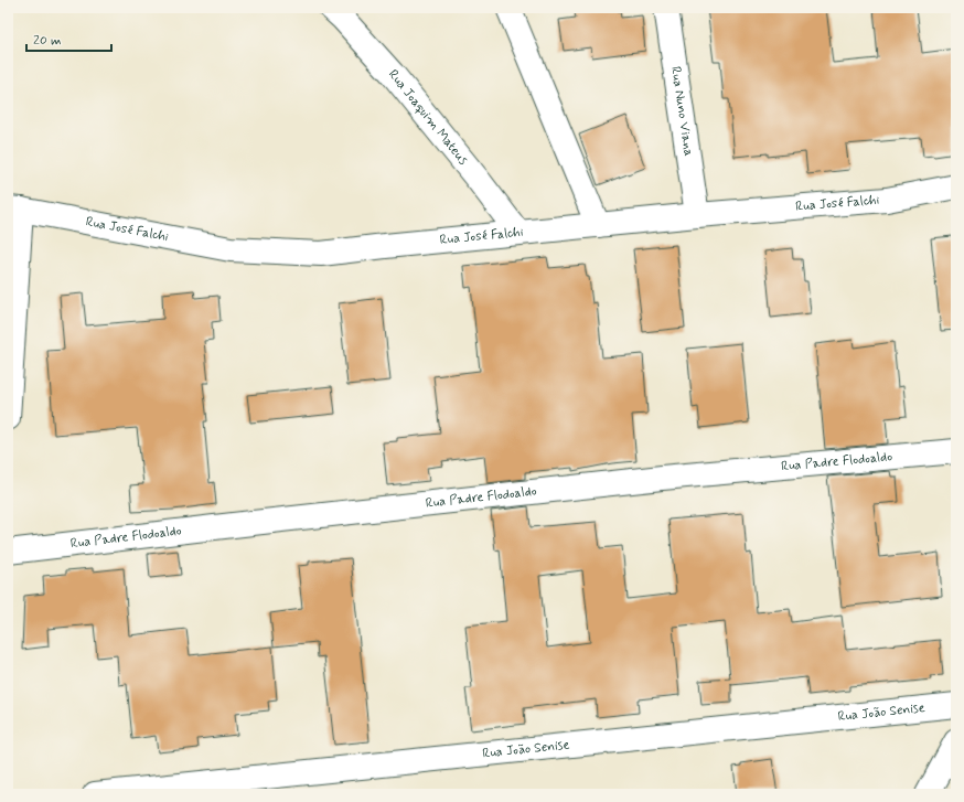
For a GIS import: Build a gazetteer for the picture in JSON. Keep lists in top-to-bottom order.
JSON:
{
  "streets": {
    "street": [
      "Rua Nuno Viana",
      "Rua Joaquim Mateus",
      "Rua José Falchi",
      "Rua Padre Flodoaldo",
      "Rua João Senise"
    ]
  },
  "crossings": [
    ["Rua Nuno Viana", "Rua José Falchi"],
    ["Rua Joaquim Mateus", "Rua José Falchi"]
  ],
  "scale_bar": "20 m"
}
